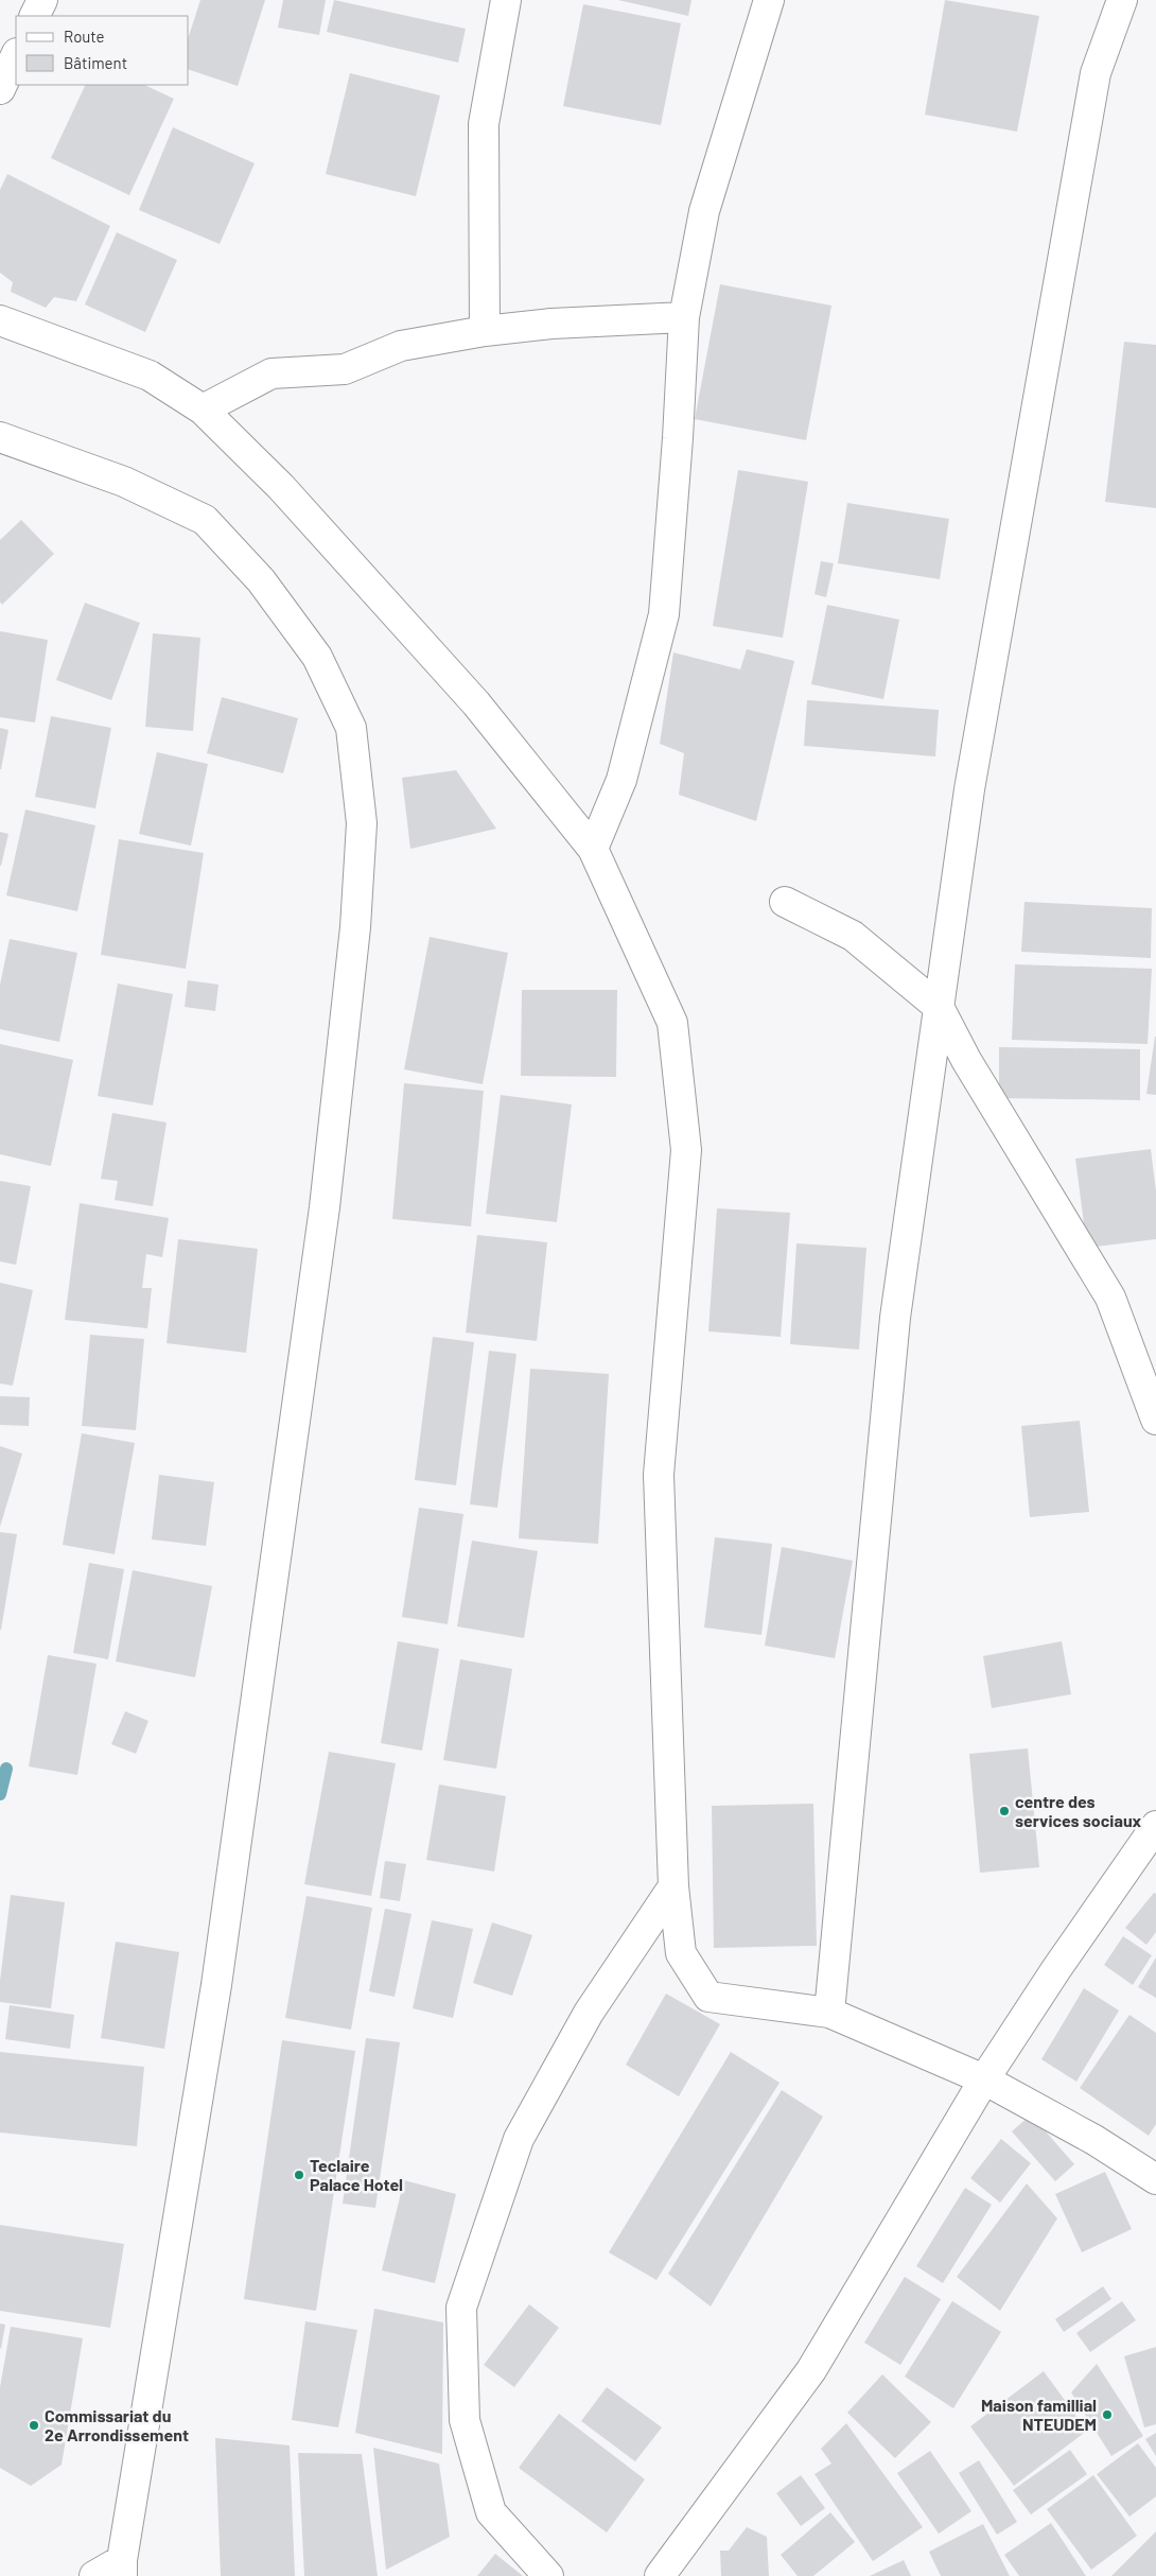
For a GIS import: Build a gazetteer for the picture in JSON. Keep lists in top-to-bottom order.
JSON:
{
  "places": [
    "centre des services sociaux",
    "Teclaire Palace Hotel",
    "Maison famillial NTEUDEM",
    "Commissariat du 2e Arrondissement"
  ],
  "legend": ["Route", "Bâtiment"]
}
